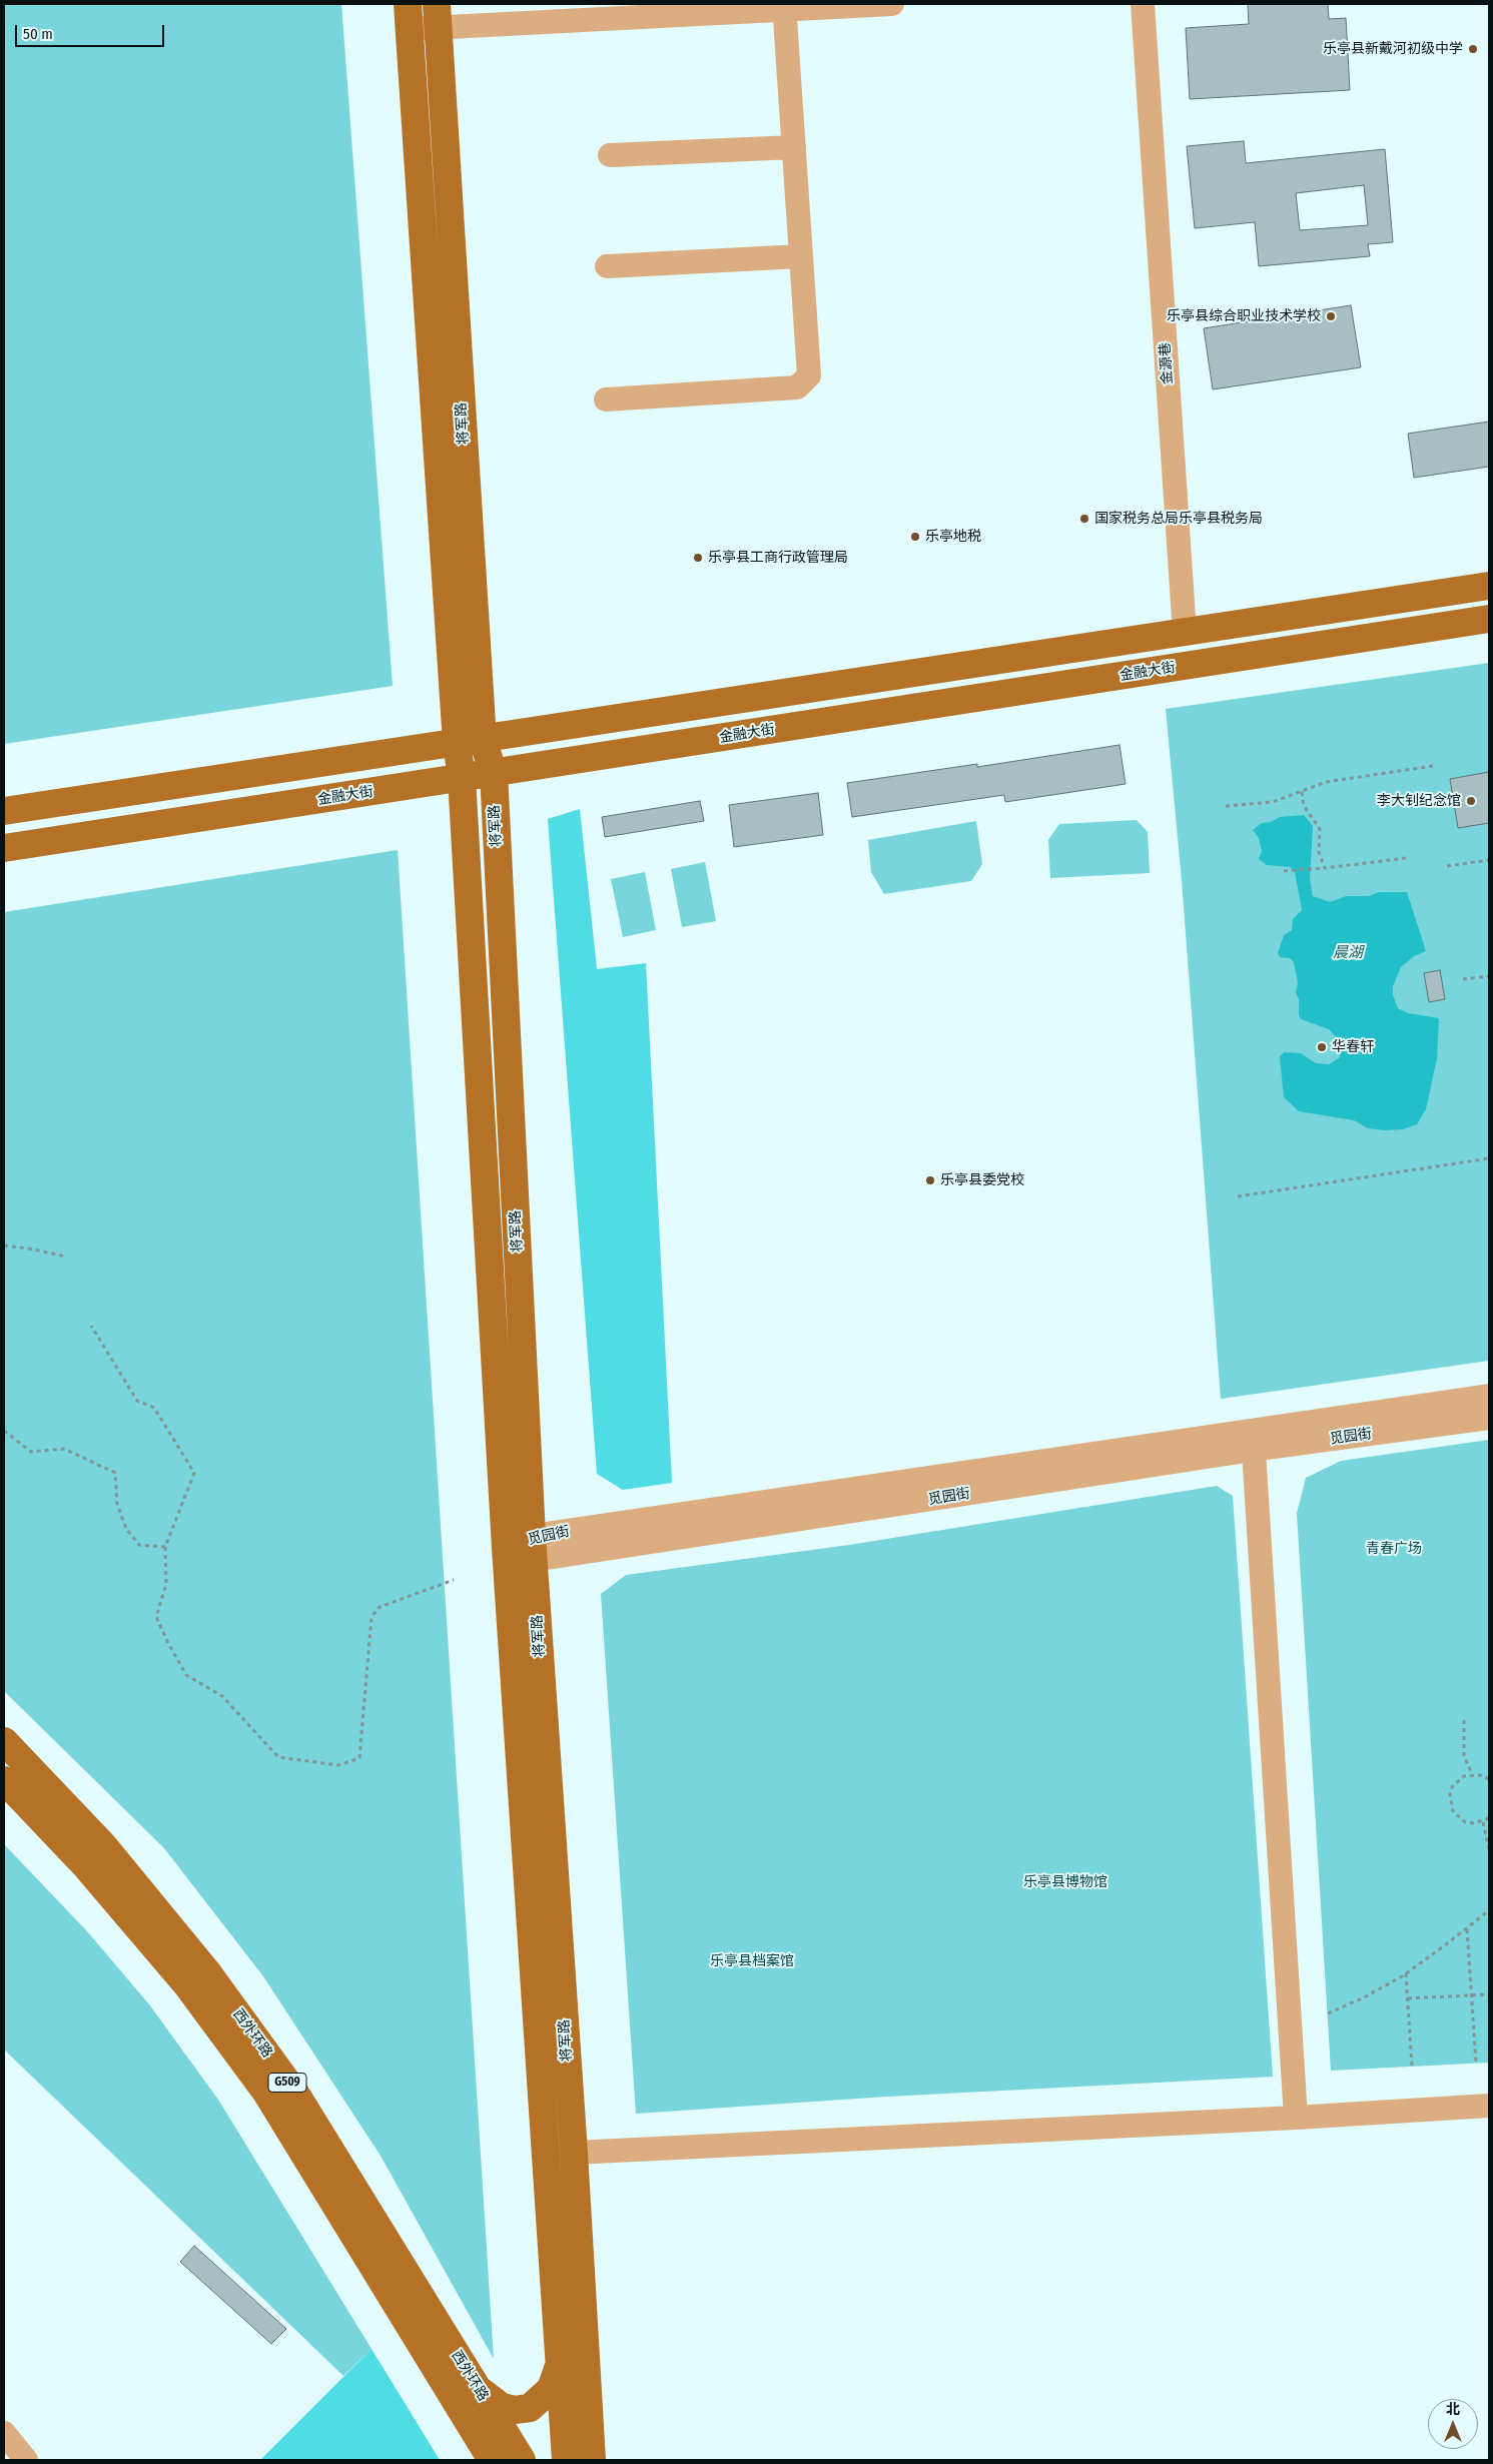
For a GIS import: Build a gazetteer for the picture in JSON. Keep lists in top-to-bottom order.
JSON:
{
  "streets": {
    "main road": [
      "将军路",
      "金融大街",
      "西外环路",
      "G509"
    ],
    "street": ["金源巷", "觅园街"]
  },
  "crossings": [
    ["将军路", "金融大街"],
    ["将军路", "觅园街"]
  ],
  "water": ["晨湖"],
  "parks": ["青春广场", "乐亭县博物馆", "乐亭县档案馆"],
  "places": [
    "乐亭县新戴河初级中学",
    "乐亭县综合职业技术学校",
    "国家税务总局乐亭县税务局",
    "乐亭地税",
    "乐亭县工商行政管理局",
    "李大钊纪念馆",
    "华春轩",
    "乐亭县委党校"
  ],
  "scale_bar": "50 m",
  "north": "top"
}
